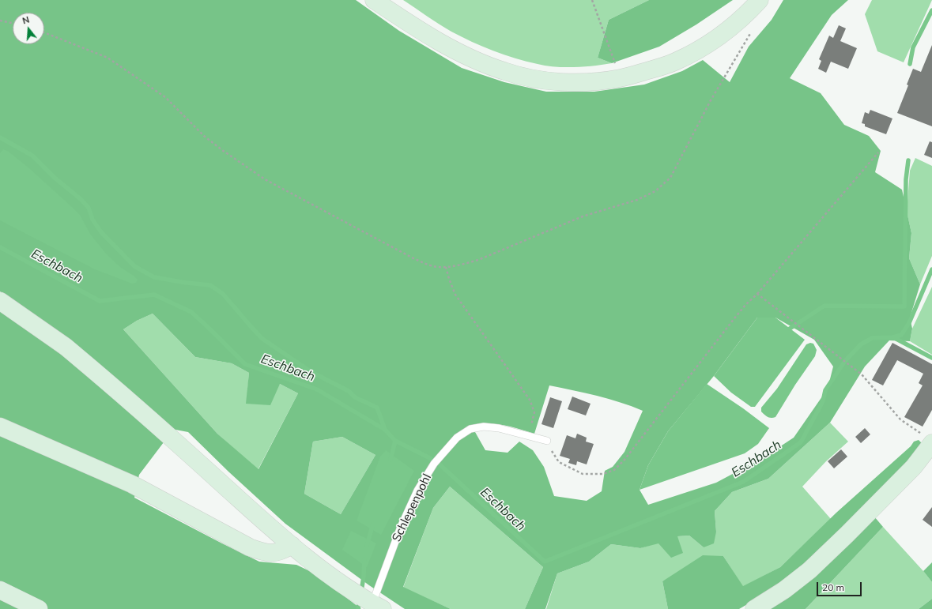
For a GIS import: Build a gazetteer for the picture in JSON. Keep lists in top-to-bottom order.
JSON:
{
  "streets": {
    "lane": ["Schlepenpohl"]
  },
  "water": ["Eschbach"],
  "scale_bar": "20 m",
  "north": "top"
}
